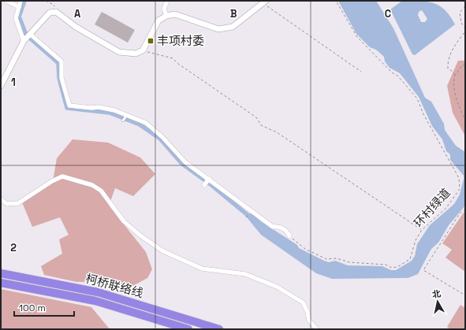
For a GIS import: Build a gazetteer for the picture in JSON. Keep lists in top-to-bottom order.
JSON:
{
  "streets": {
    "highway": ["柯桥联络线"],
    "path": ["环村绿道"]
  },
  "places": {
    "transit": ["丰项村委"]
  },
  "scale_bar": "100 m",
  "north": "top",
  "grid": {
    "columns": ["A", "B", "C"],
    "rows": ["1", "2"]
  }
}
